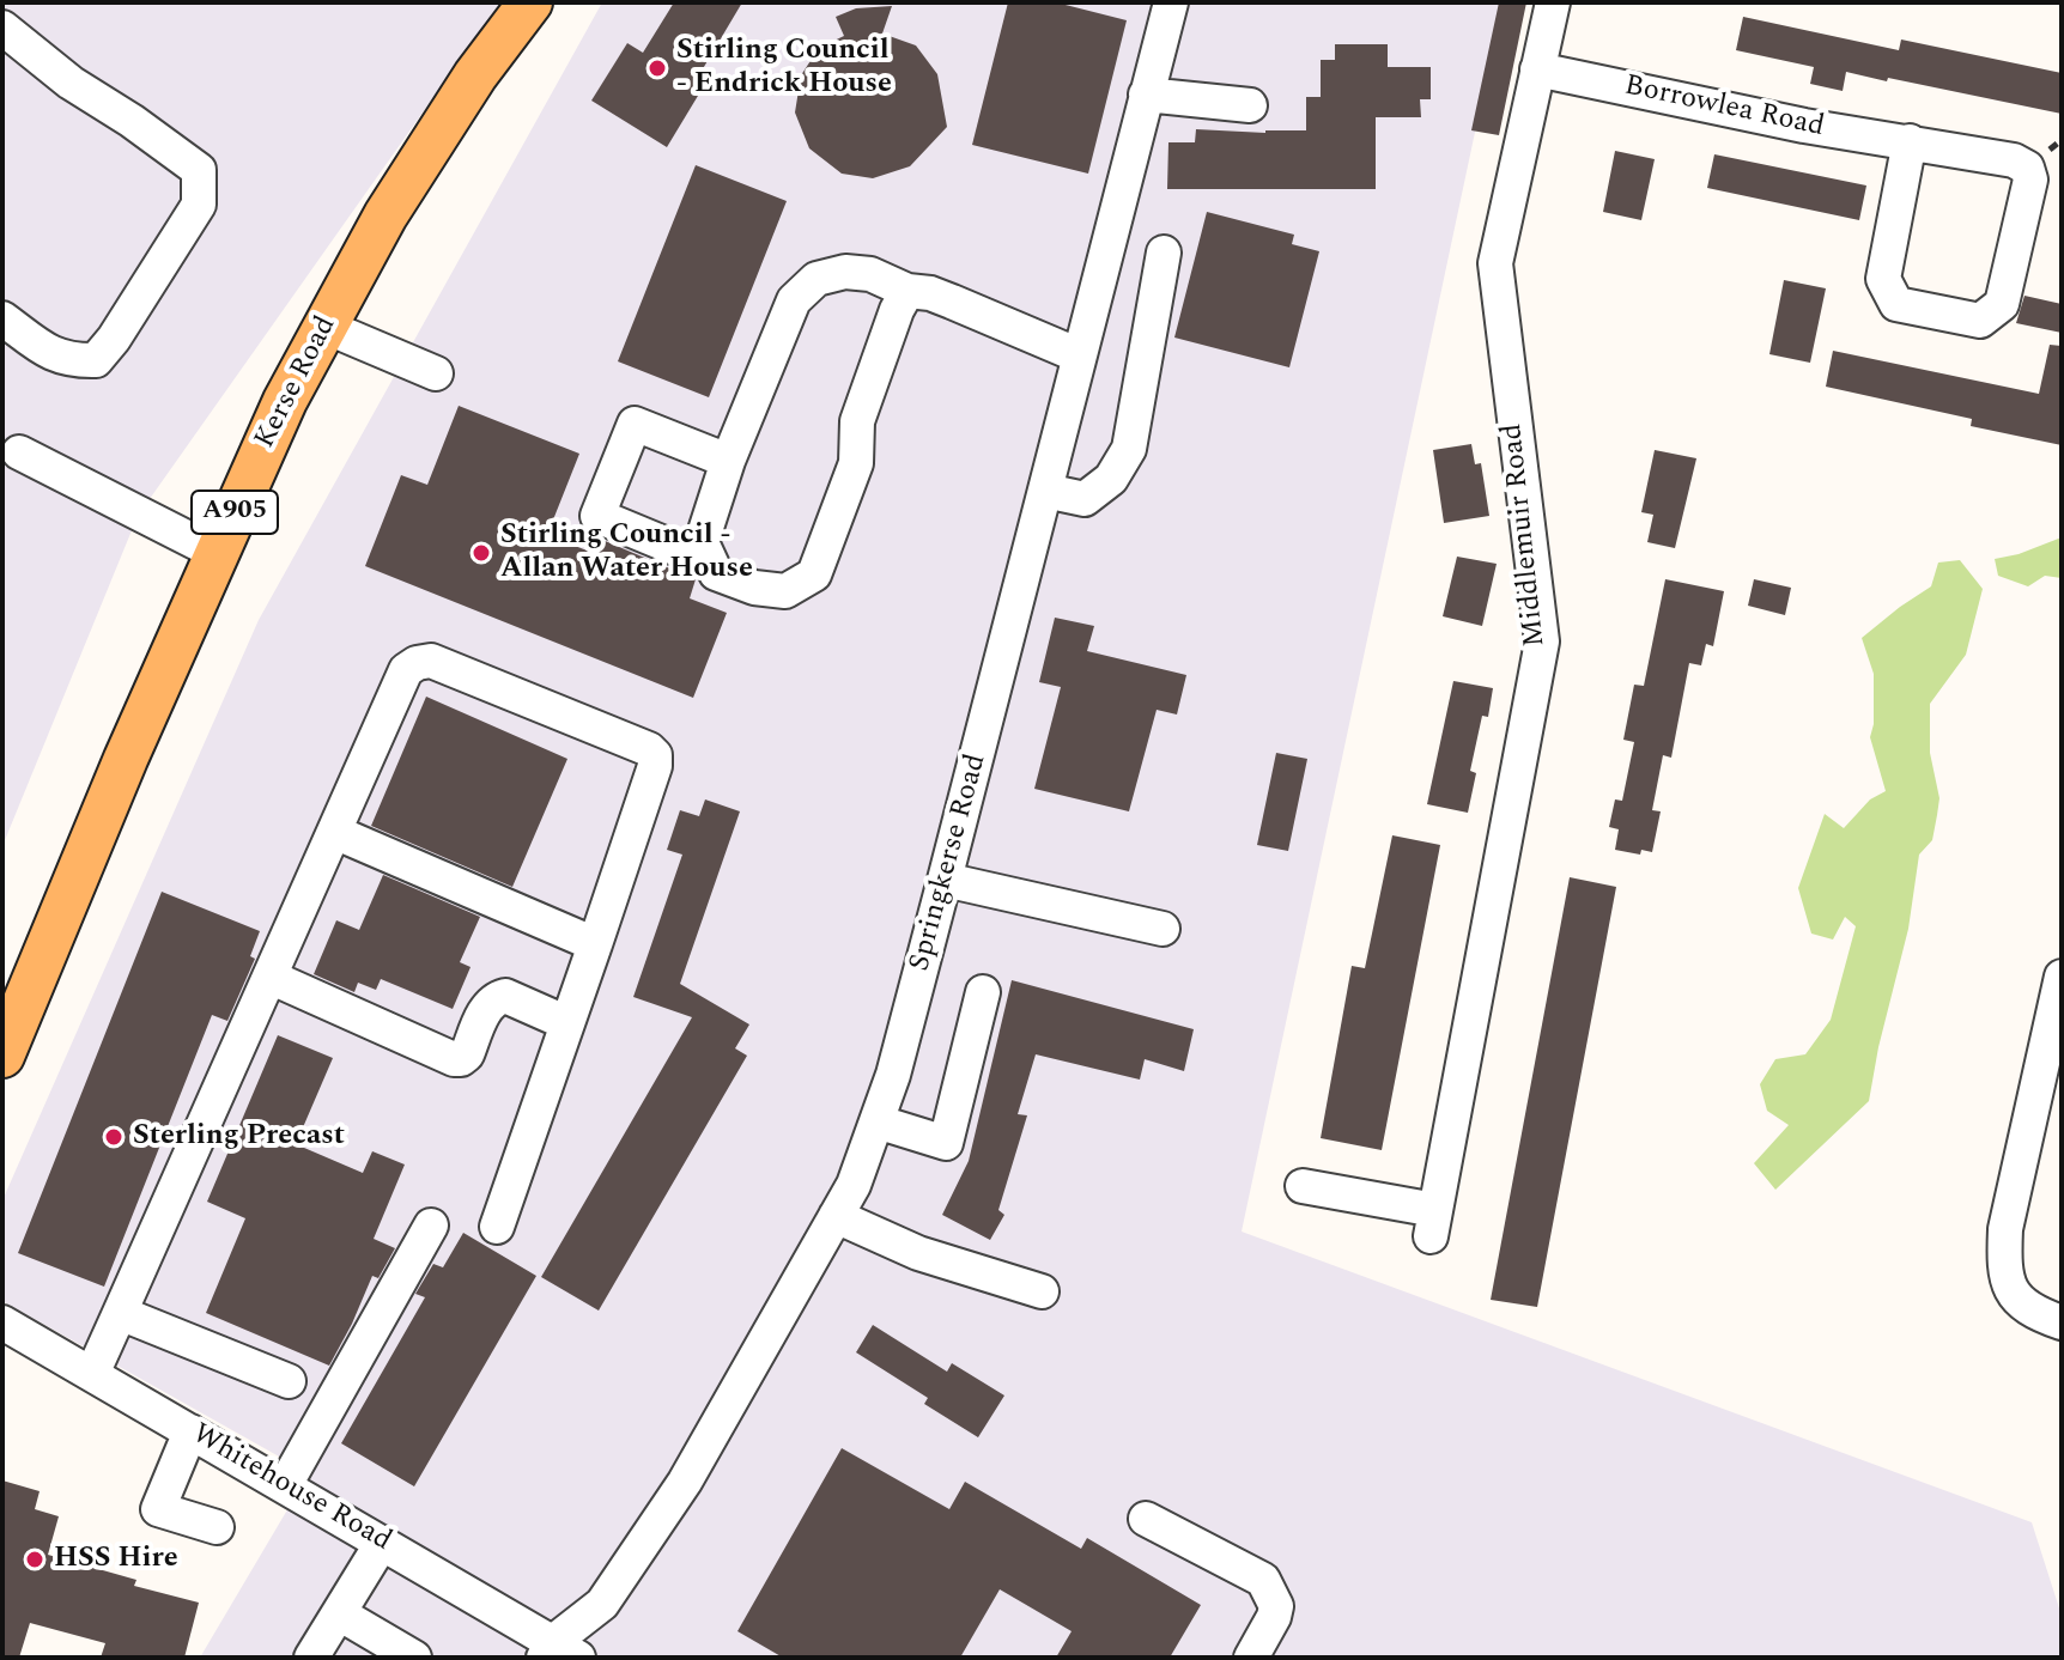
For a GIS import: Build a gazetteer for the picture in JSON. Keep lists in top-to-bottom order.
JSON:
{
  "streets": {
    "main road": ["Kerse Road", "A905"],
    "street": [
      "Borrowlea Road",
      "Middlemuir Road",
      "Springkerse Road",
      "Whitehouse Road"
    ]
  },
  "crossings": [
    ["Borrowlea Road", "Middlemuir Road"],
    ["Springkerse Road", "Whitehouse Road"]
  ],
  "places": [
    "Stirling Council - Endrick House",
    "Stirling Council - Allan Water House",
    "Sterling Precast",
    "HSS Hire"
  ]
}
